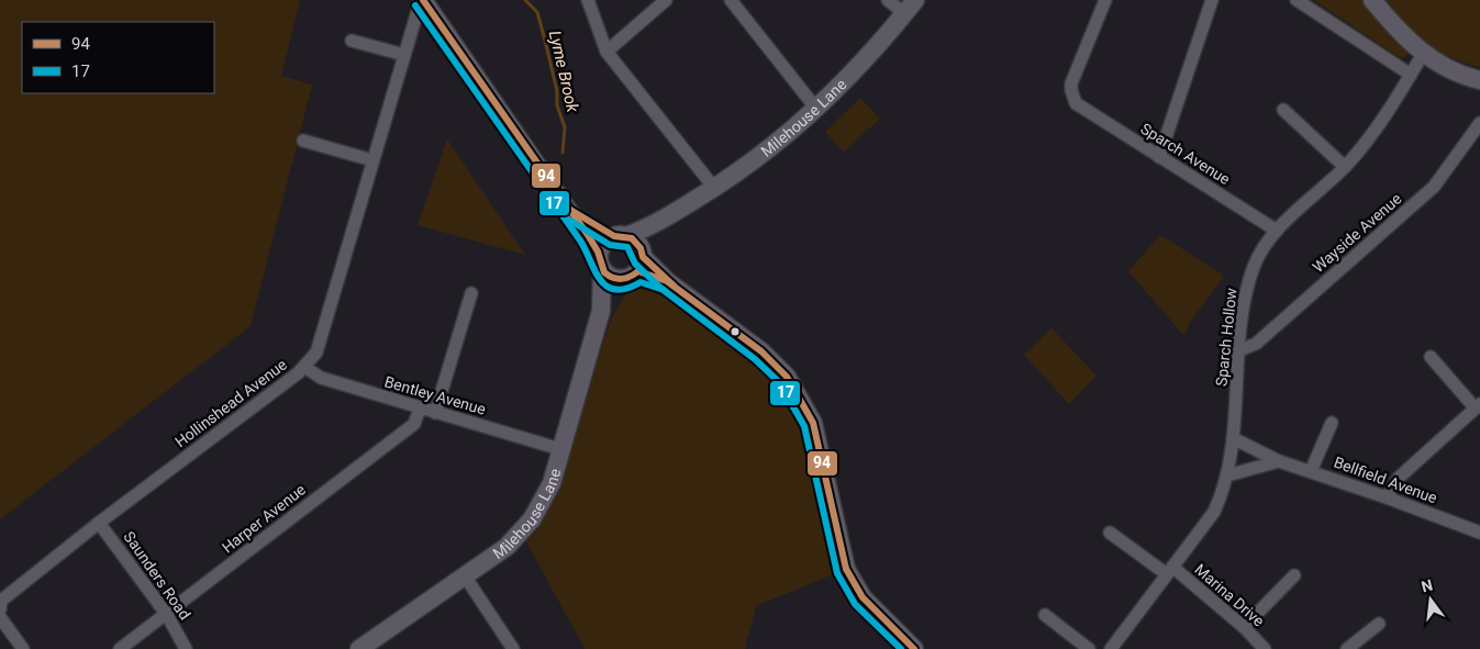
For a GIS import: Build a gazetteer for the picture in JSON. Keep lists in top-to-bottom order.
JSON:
{
  "streets": {
    "main road": ["Milehouse Lane"],
    "street": [
      "Sparch Avenue",
      "Wayside Avenue",
      "Sparch Hollow",
      "Bentley Avenue",
      "Hollinshead Avenue",
      "Bellfield Avenue",
      "Harper Avenue",
      "Saunders Road",
      "Marina Drive"
    ]
  },
  "crossings": [
    ["Milehouse Lane", "Bentley Avenue"],
    ["Sparch Avenue", "Sparch Hollow"],
    ["Wayside Avenue", "Sparch Hollow"],
    ["Sparch Hollow", "Bellfield Avenue"],
    ["Sparch Hollow", "Marina Drive"],
    ["Bentley Avenue", "Hollinshead Avenue"],
    ["Bentley Avenue", "Harper Avenue"],
    ["Hollinshead Avenue", "Saunders Road"],
    ["Harper Avenue", "Saunders Road"]
  ],
  "water": ["Lyme Brook"],
  "lines": ["transit line 94", "transit line 17"],
  "legend": ["94", "17"],
  "north": "top"
}
